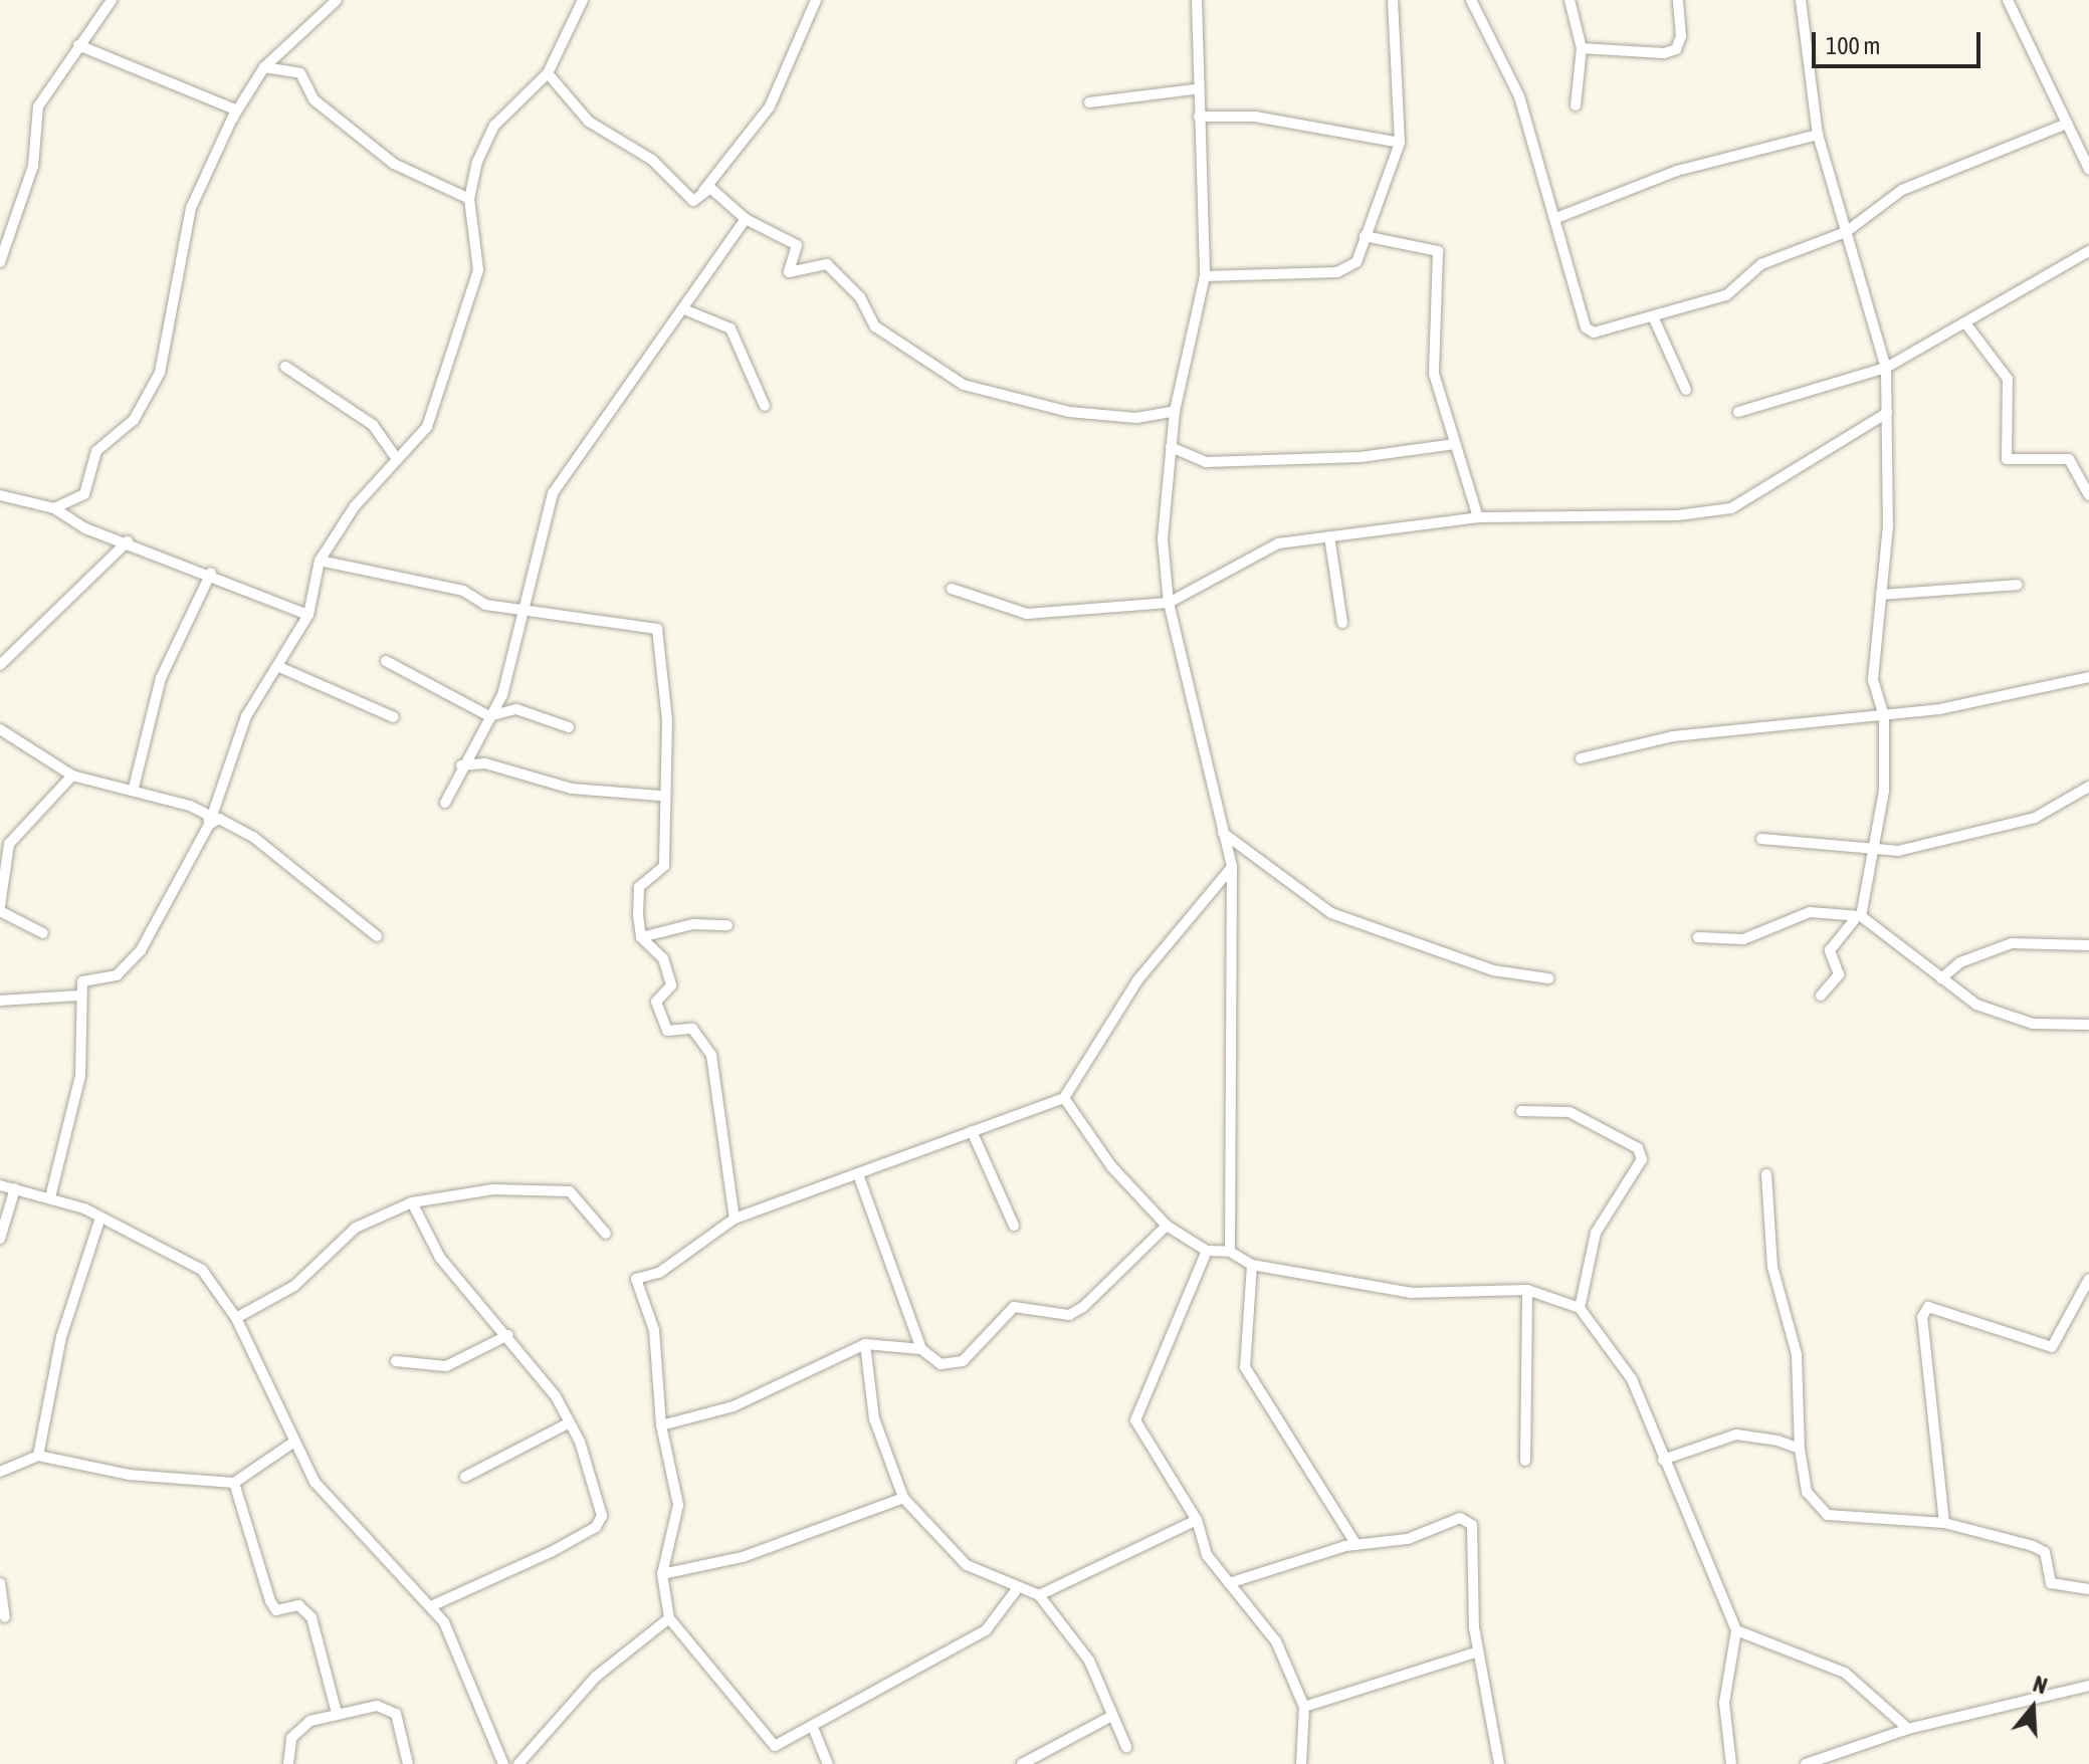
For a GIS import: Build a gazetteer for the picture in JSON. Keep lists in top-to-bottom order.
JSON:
{
  "scale_bar": "100 m",
  "north": "top"
}
